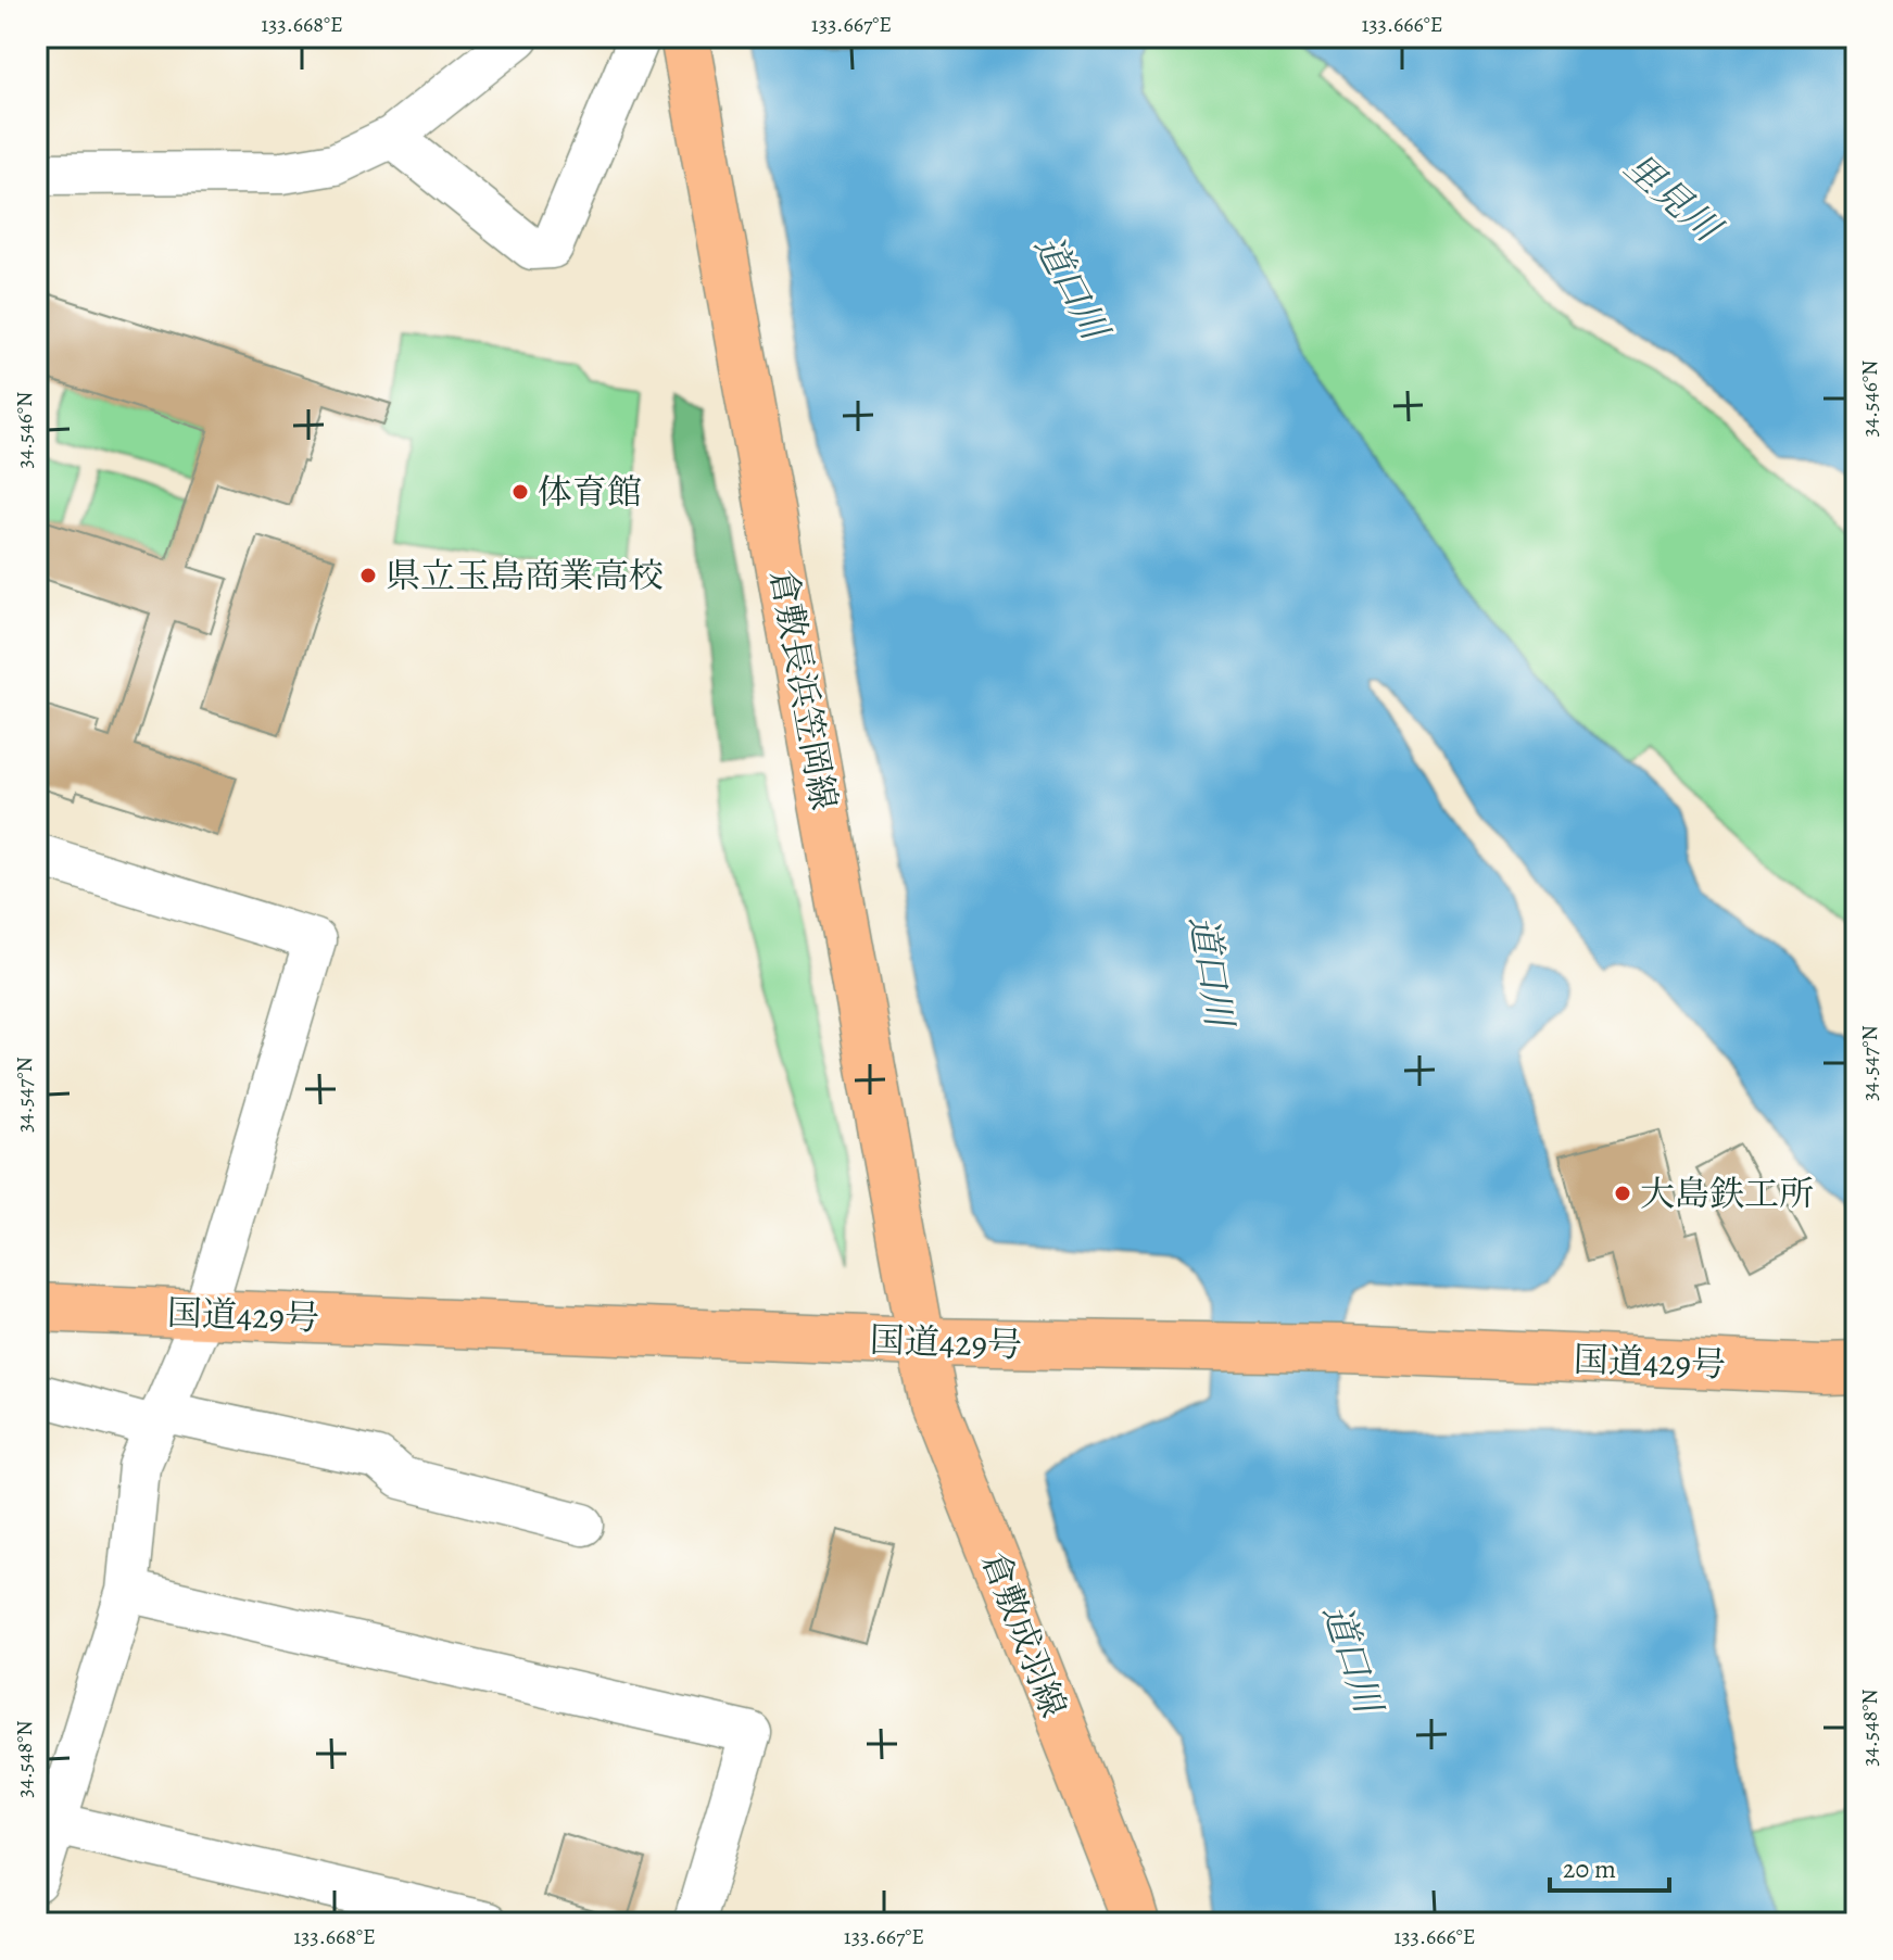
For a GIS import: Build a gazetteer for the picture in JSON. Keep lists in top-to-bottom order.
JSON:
{
  "streets": {
    "main road": ["倉敷長浜笠岡線", "国道429号", "倉敷成羽線"]
  },
  "crossings": [
    ["倉敷長浜笠岡線", "国道429号"],
    ["倉敷長浜笠岡線", "倉敷成羽線"],
    ["国道429号", "倉敷成羽線"]
  ],
  "water": ["里見川", "道口川"],
  "places": ["体育館", "県立玉島商業高校", "大島鉄工所"],
  "scale_bar": "20 m",
  "coordinates": [
    "133.668°E",
    "133.667°E",
    "133.666°E",
    "34.546°N",
    "34.547°N",
    "34.548°N"
  ]
}
